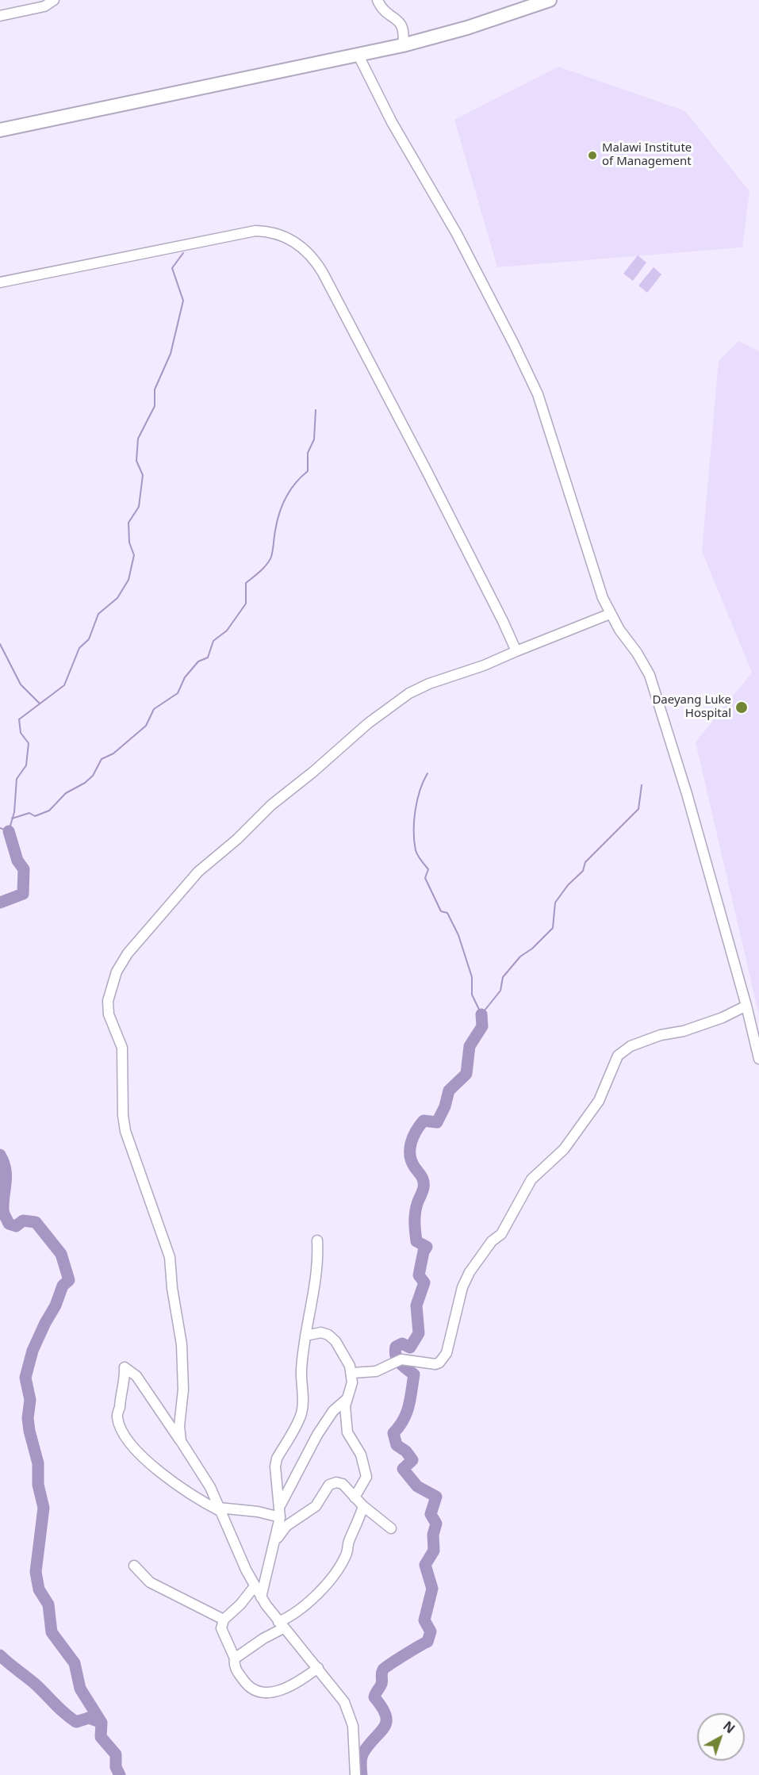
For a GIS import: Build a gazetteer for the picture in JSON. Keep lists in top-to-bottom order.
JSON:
{
  "places": ["Malawi Institute of Management", "Daeyang Luke Hospital"],
  "north": "top right"
}
